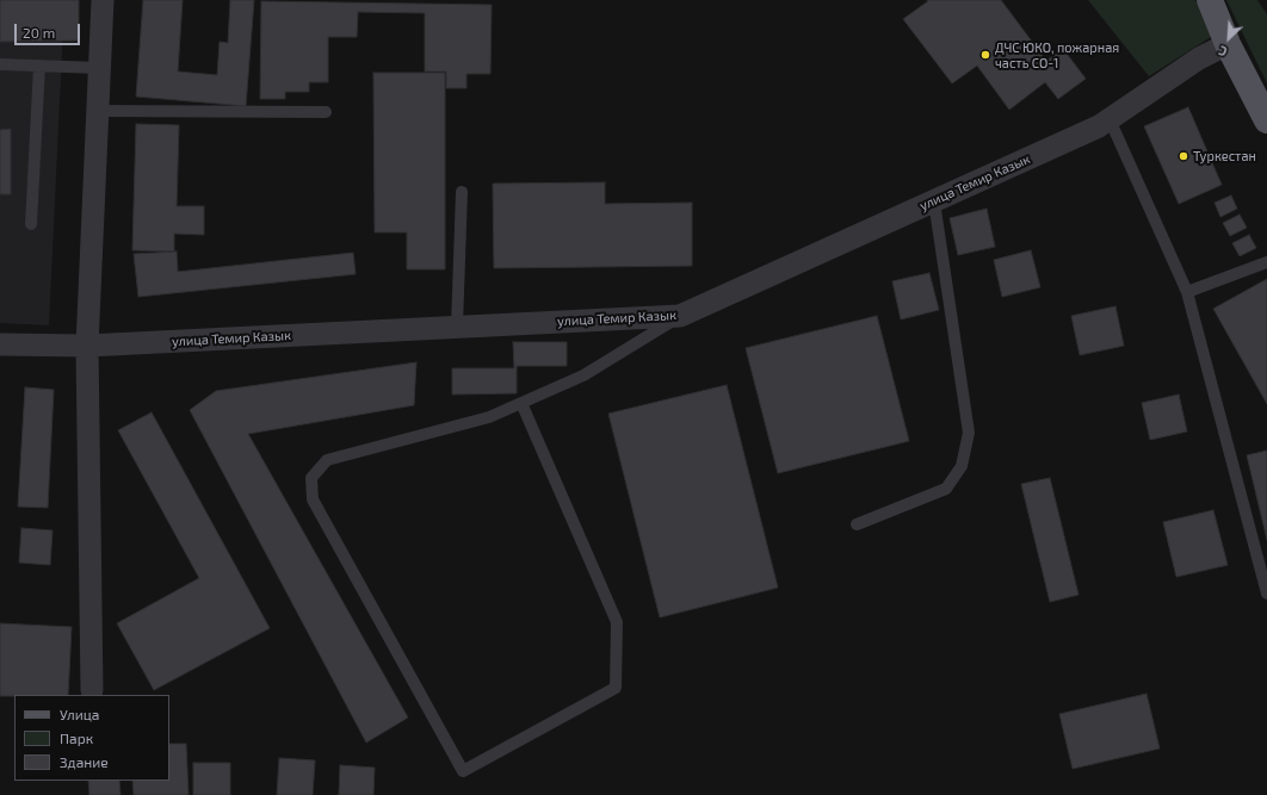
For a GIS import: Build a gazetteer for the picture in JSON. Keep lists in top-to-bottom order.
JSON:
{
  "streets": {
    "street": ["улица Темир Казык"]
  },
  "places": ["ДЧС ЮКО, пожарная часть СО-1", "Туркестан"],
  "legend": ["Улица", "Парк", "Здание"],
  "scale_bar": "20 m",
  "north": "bottom left"
}
